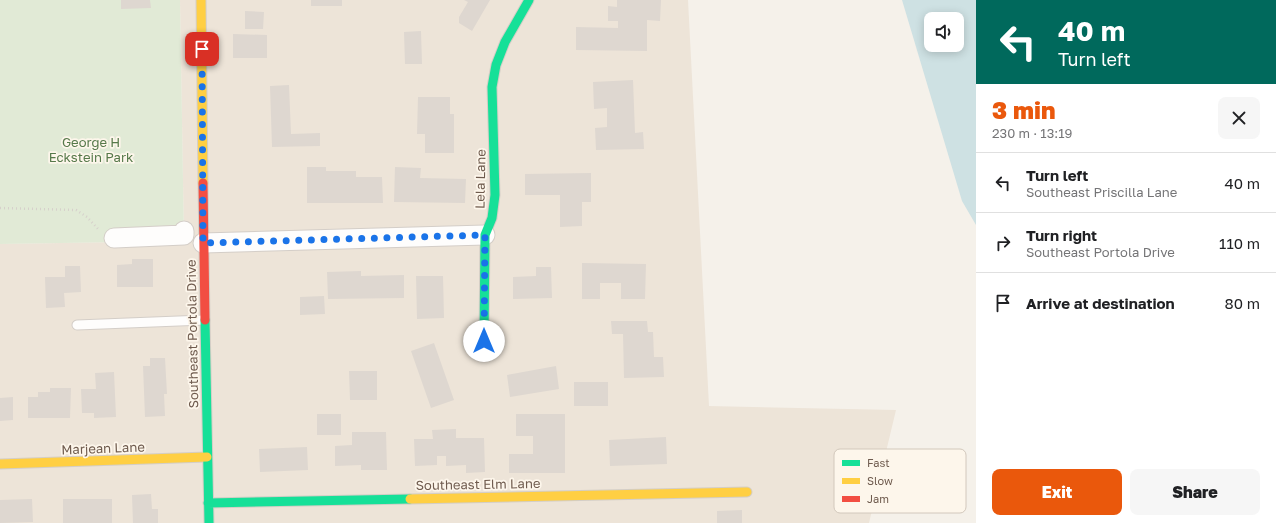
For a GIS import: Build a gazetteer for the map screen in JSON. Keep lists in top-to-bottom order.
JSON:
{
  "streets": {
    "street": [
      "Lela Lane",
      "Southeast Portola Drive",
      "Marjean Lane",
      "Southeast Elm Lane"
    ]
  },
  "crossings": [
    ["Southeast Portola Drive", "Marjean Lane"],
    ["Southeast Portola Drive", "Southeast Elm Lane"]
  ],
  "parks": ["George H Eckstein Park"],
  "legend": ["Fast", "Slow", "Jam"],
  "page": {
    "turn": ["40 m", "Turn left"],
    "heading": ["3 min", "230 m · 13:19"],
    "list": [
      {
        "name": "Turn left",
        "note": "Southeast Priscilla Lane",
        "value": "40 m"
      },
      {
        "name": "Turn right",
        "note": "Southeast Portola Drive",
        "value": "110 m"
      },
      {
        "name": "Arrive at destination",
        "value": "80 m"
      }
    ],
    "buttons": ["Exit", "Share"]
  }
}
